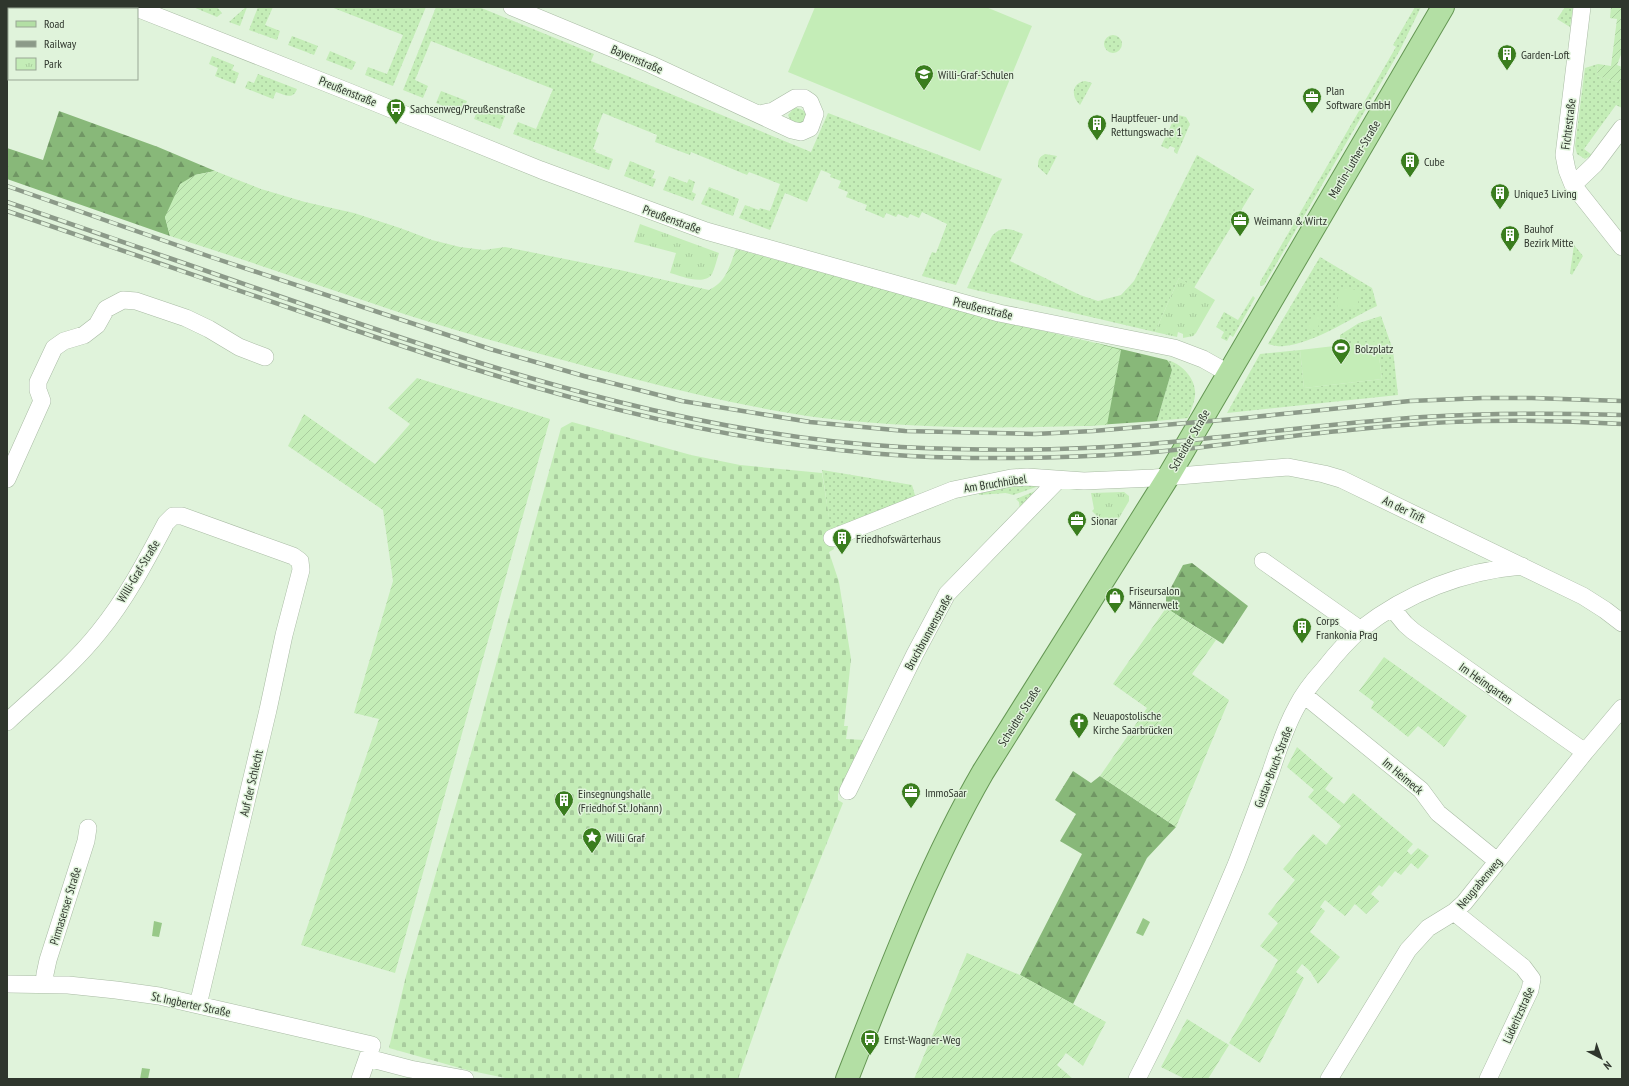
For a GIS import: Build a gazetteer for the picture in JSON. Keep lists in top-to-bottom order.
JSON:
{
  "streets": {
    "main road": ["Martin-Luther-Straße", "Scheidter Straße"],
    "street": [
      "Bayernstraße",
      "Preußenstraße",
      "Fichtestraße",
      "Am Bruchhübel",
      "An der Trift",
      "Willi-Graf-Straße",
      "Bruchbrunnenstraße",
      "Im Heimgarten",
      "Gustav-Bruch-Straße",
      "Im Heimeck",
      "Auf der Schlecht",
      "Neugrabenweg",
      "Pirmasenser Straße",
      "St. Ingberter Straße",
      "Lüderitzstraße"
    ]
  },
  "crossings": [
    ["Preußenstraße", "Martin-Luther-Straße"],
    ["Preußenstraße", "Scheidter Straße"],
    ["Martin-Luther-Straße", "Scheidter Straße"],
    ["Scheidter Straße", "Am Bruchhübel"],
    ["Scheidter Straße", "An der Trift"],
    ["Am Bruchhübel", "An der Trift"],
    ["Am Bruchhübel", "Bruchbrunnenstraße"],
    ["An der Trift", "Gustav-Bruch-Straße"],
    ["Willi-Graf-Straße", "Auf der Schlecht"],
    ["Im Heimgarten", "Gustav-Bruch-Straße"],
    ["Im Heimgarten", "Neugrabenweg"],
    ["Gustav-Bruch-Straße", "Im Heimeck"],
    ["Im Heimeck", "Neugrabenweg"],
    ["Auf der Schlecht", "St. Ingberter Straße"],
    ["Neugrabenweg", "Lüderitzstraße"],
    ["Pirmasenser Straße", "St. Ingberter Straße"]
  ],
  "places": {
    "building": [
      "Garden-Loft",
      "Hauptfeuer- und Rettungswache 1",
      "Cube",
      "Unique3 Living",
      "Bauhof Bezirk Mitte",
      "Friedhofswärterhaus",
      "Corps Frankonia Prag",
      "Einsegnungshalle (Friedhof St. Johann)"
    ],
    "school or university": ["Willi-Graf-Schulen"],
    "office": [
      "Plan Software GmbH",
      "Weimann & Wirtz",
      "Sionar",
      "ImmoSaar"
    ],
    "bus stop": ["Sachsenweg/Preußenstraße", "Ernst-Wagner-Weg"],
    "sports": ["Bolzplatz"],
    "shop": ["Friseursalon Männerwelt"],
    "church": ["Neuapostolische Kirche Saarbrücken"],
    "place": ["Willi Graf"]
  },
  "legend": ["Road", "Railway", "Park"],
  "north": "bottom right"
}
